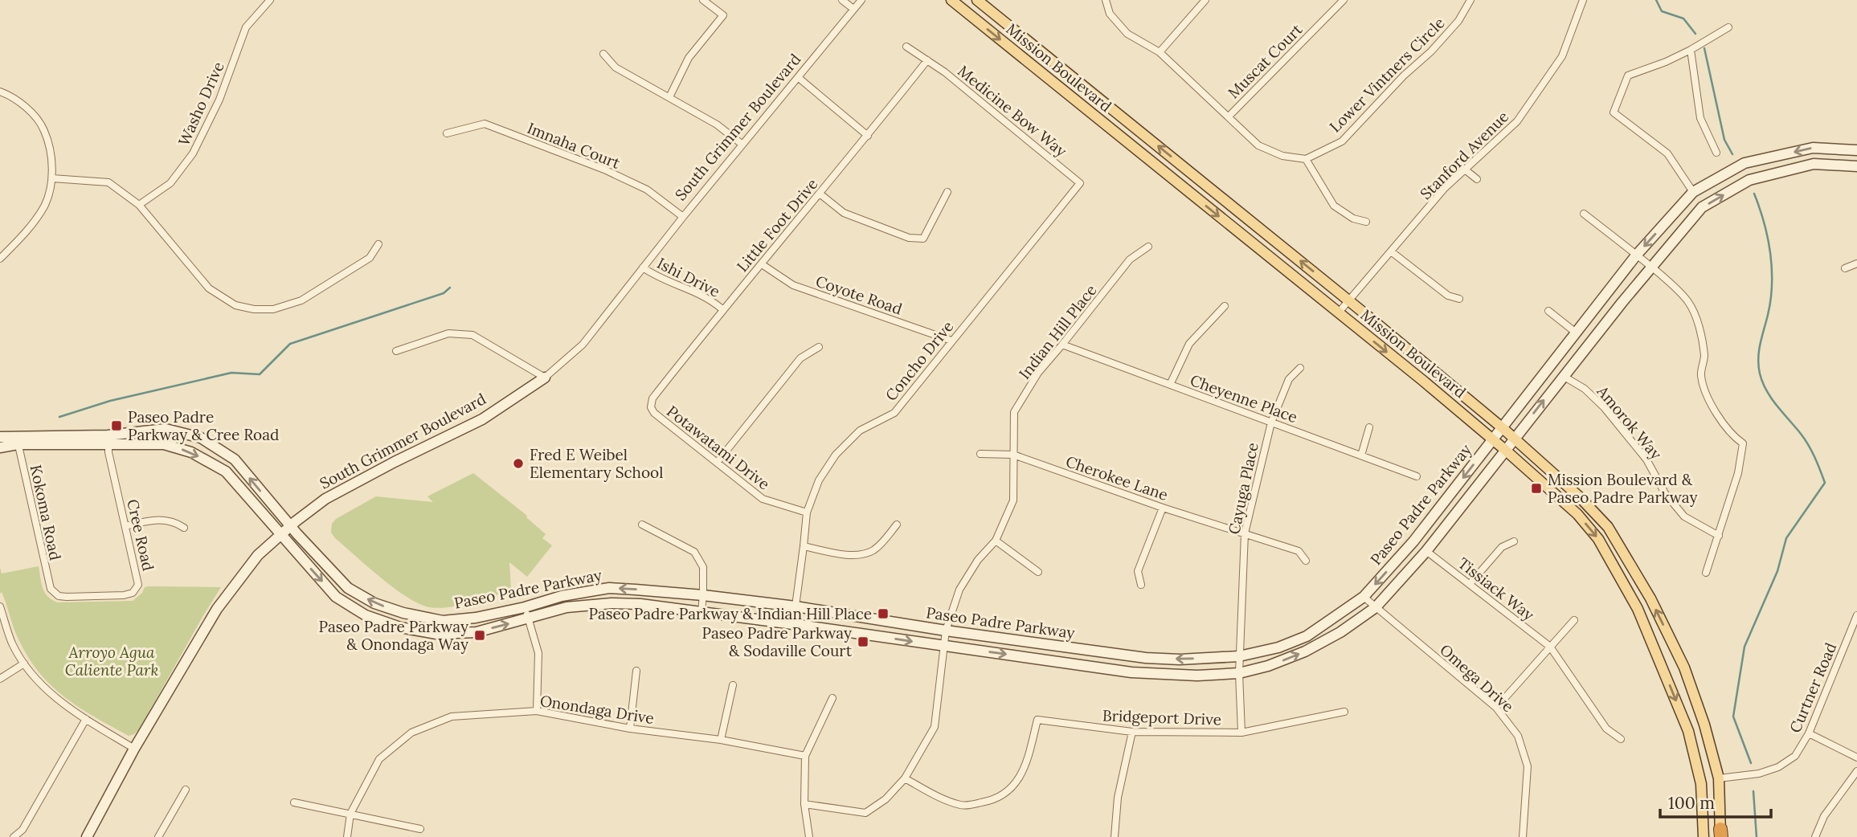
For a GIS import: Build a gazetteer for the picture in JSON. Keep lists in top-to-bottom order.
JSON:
{
  "streets": {
    "main road": ["Mission Boulevard", "South Grimmer Boulevard", "Paseo Padre Parkway"],
    "street": [
      "Muscat Court",
      "Lower Vintners Circle",
      "Washo Drive",
      "Medicine Bow Way",
      "Imnaha Court",
      "Stanford Avenue",
      "Little Foot Drive",
      "Ishi Drive",
      "Coyote Road",
      "Indian Hill Place",
      "Concho Drive",
      "Cheyenne Place",
      "Amorok Way",
      "Potawatami Drive",
      "Cherokee Lane",
      "Cayuga Place",
      "Kokoma Road",
      "Cree Road",
      "Tissiack Way",
      "Omega Drive",
      "Curtner Road",
      "Onondaga Drive",
      "Bridgeport Drive"
    ]
  },
  "crossings": [
    ["Mission Boulevard", "Stanford Avenue"],
    ["Mission Boulevard", "Paseo Padre Parkway"],
    ["Mission Boulevard", "Curtner Road"],
    ["Medicine Bow Way", "Little Foot Drive"],
    ["Medicine Bow Way", "Concho Drive"],
    ["South Grimmer Boulevard", "Imnaha Court"],
    ["South Grimmer Boulevard", "Ishi Drive"],
    ["South Grimmer Boulevard", "Paseo Padre Parkway"],
    ["Little Foot Drive", "Ishi Drive"],
    ["Little Foot Drive", "Coyote Road"],
    ["Little Foot Drive", "Potawatami Drive"],
    ["Coyote Road", "Concho Drive"],
    ["Indian Hill Place", "Cheyenne Place"],
    ["Indian Hill Place", "Cherokee Lane"],
    ["Indian Hill Place", "Paseo Padre Parkway"],
    ["Indian Hill Place", "Bridgeport Drive"],
    ["Concho Drive", "Potawatami Drive"],
    ["Concho Drive", "Paseo Padre Parkway"],
    ["Cheyenne Place", "Cayuga Place"],
    ["Amorok Way", "Paseo Padre Parkway"],
    ["Cherokee Lane", "Cayuga Place"],
    ["Cayuga Place", "Paseo Padre Parkway"],
    ["Cayuga Place", "Bridgeport Drive"],
    ["Paseo Padre Parkway", "Kokoma Road"],
    ["Paseo Padre Parkway", "Cree Road"],
    ["Paseo Padre Parkway", "Tissiack Way"],
    ["Paseo Padre Parkway", "Omega Drive"],
    ["Kokoma Road", "Cree Road"]
  ],
  "parks": ["Arroyo Agua Caliente Park"],
  "places": {
    "transit": [
      "Paseo Padre Parkway & Cree Road",
      "Mission Boulevard & Paseo Padre Parkway",
      "Paseo Padre Parkway & Indian Hill Place",
      "Paseo Padre Parkway & Onondaga Way",
      "Paseo Padre Parkway & Sodaville Court"
    ],
    "other": ["Fred E Weibel Elementary School"]
  },
  "scale_bar": "100 m"
}
